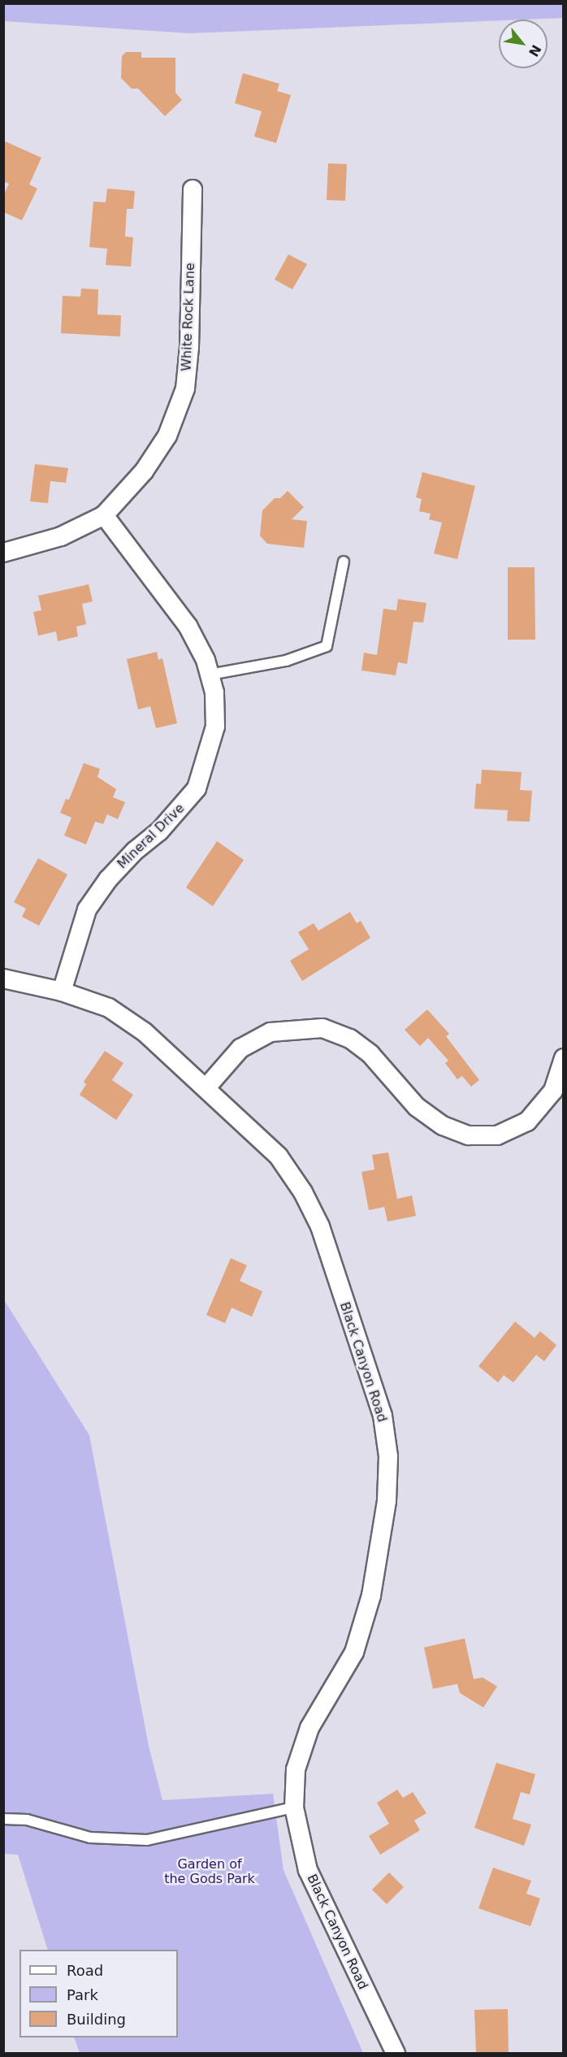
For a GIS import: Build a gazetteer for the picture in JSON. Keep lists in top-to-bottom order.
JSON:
{
  "streets": {
    "street": ["White Rock Lane", "Mineral Drive", "Black Canyon Road"]
  },
  "crossings": [
    ["White Rock Lane", "Mineral Drive"],
    ["Mineral Drive", "Black Canyon Road"]
  ],
  "parks": ["Garden of the Gods Park"],
  "legend": ["Road", "Park", "Building"],
  "north": "bottom right"
}
